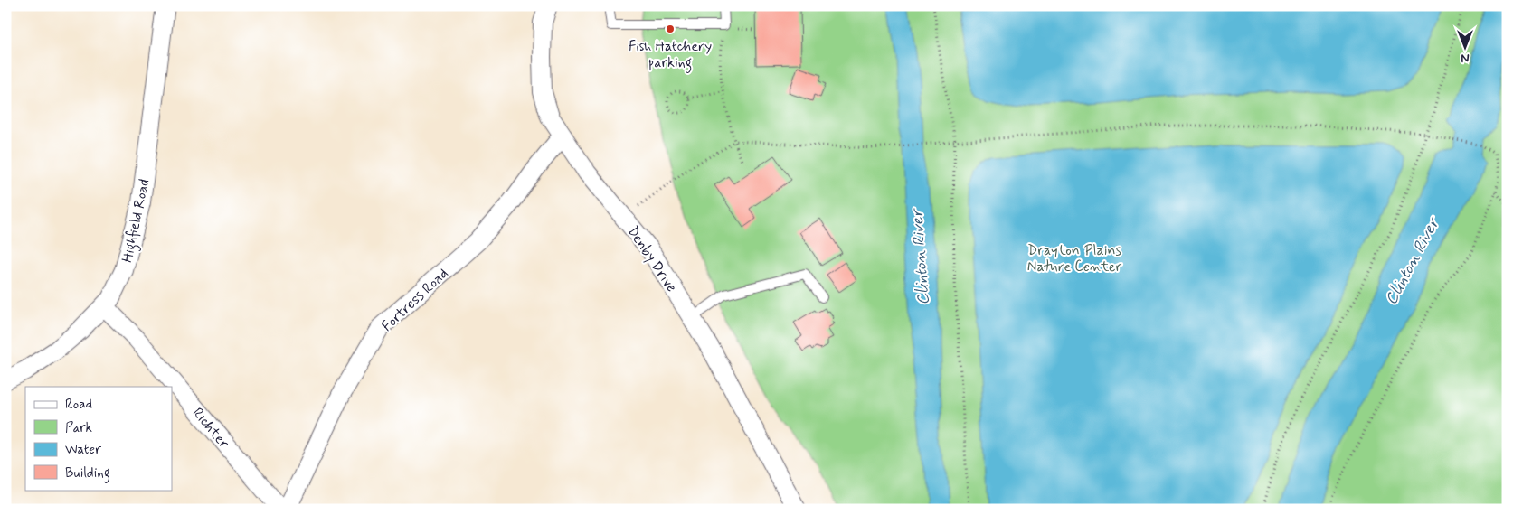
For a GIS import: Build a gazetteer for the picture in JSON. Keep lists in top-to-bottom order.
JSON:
{
  "streets": {
    "street": [
      "Highfield Road",
      "Denby Drive",
      "Fortress Road",
      "Richter"
    ]
  },
  "crossings": [
    ["Highfield Road", "Richter"],
    ["Denby Drive", "Fortress Road"]
  ],
  "water": ["Clinton River"],
  "parks": ["Drayton Plains Nature Center"],
  "places": ["Fish Hatchery parking"],
  "legend": [
    "Road",
    "Park",
    "Water",
    "Building"
  ],
  "north": "bottom"
}
